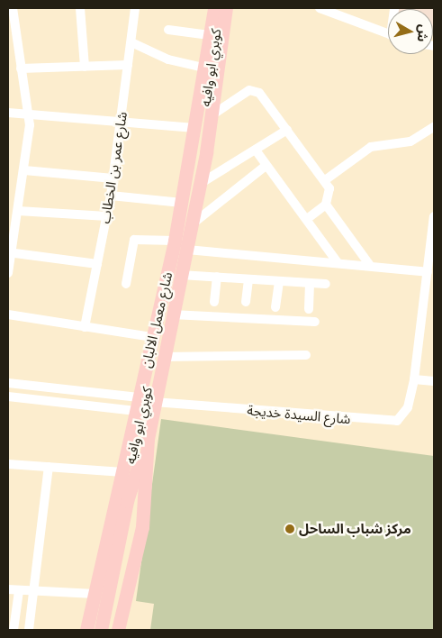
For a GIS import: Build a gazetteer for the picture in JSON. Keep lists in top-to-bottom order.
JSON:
{
  "streets": {
    "main road": ["كوبري ابو وافيه", "شارع معمل الالبان"],
    "street": ["شارع عمر بن الخطاب", "شارع السيدة خديجة"]
  },
  "crossings": [
    ["كوبري ابو وافيه", "شارع معمل الالبان"],
    ["شارع معمل الالبان", "شارع السيدة خديجة"]
  ],
  "places": ["مركز شباب الساحل"],
  "north": "right"
}
